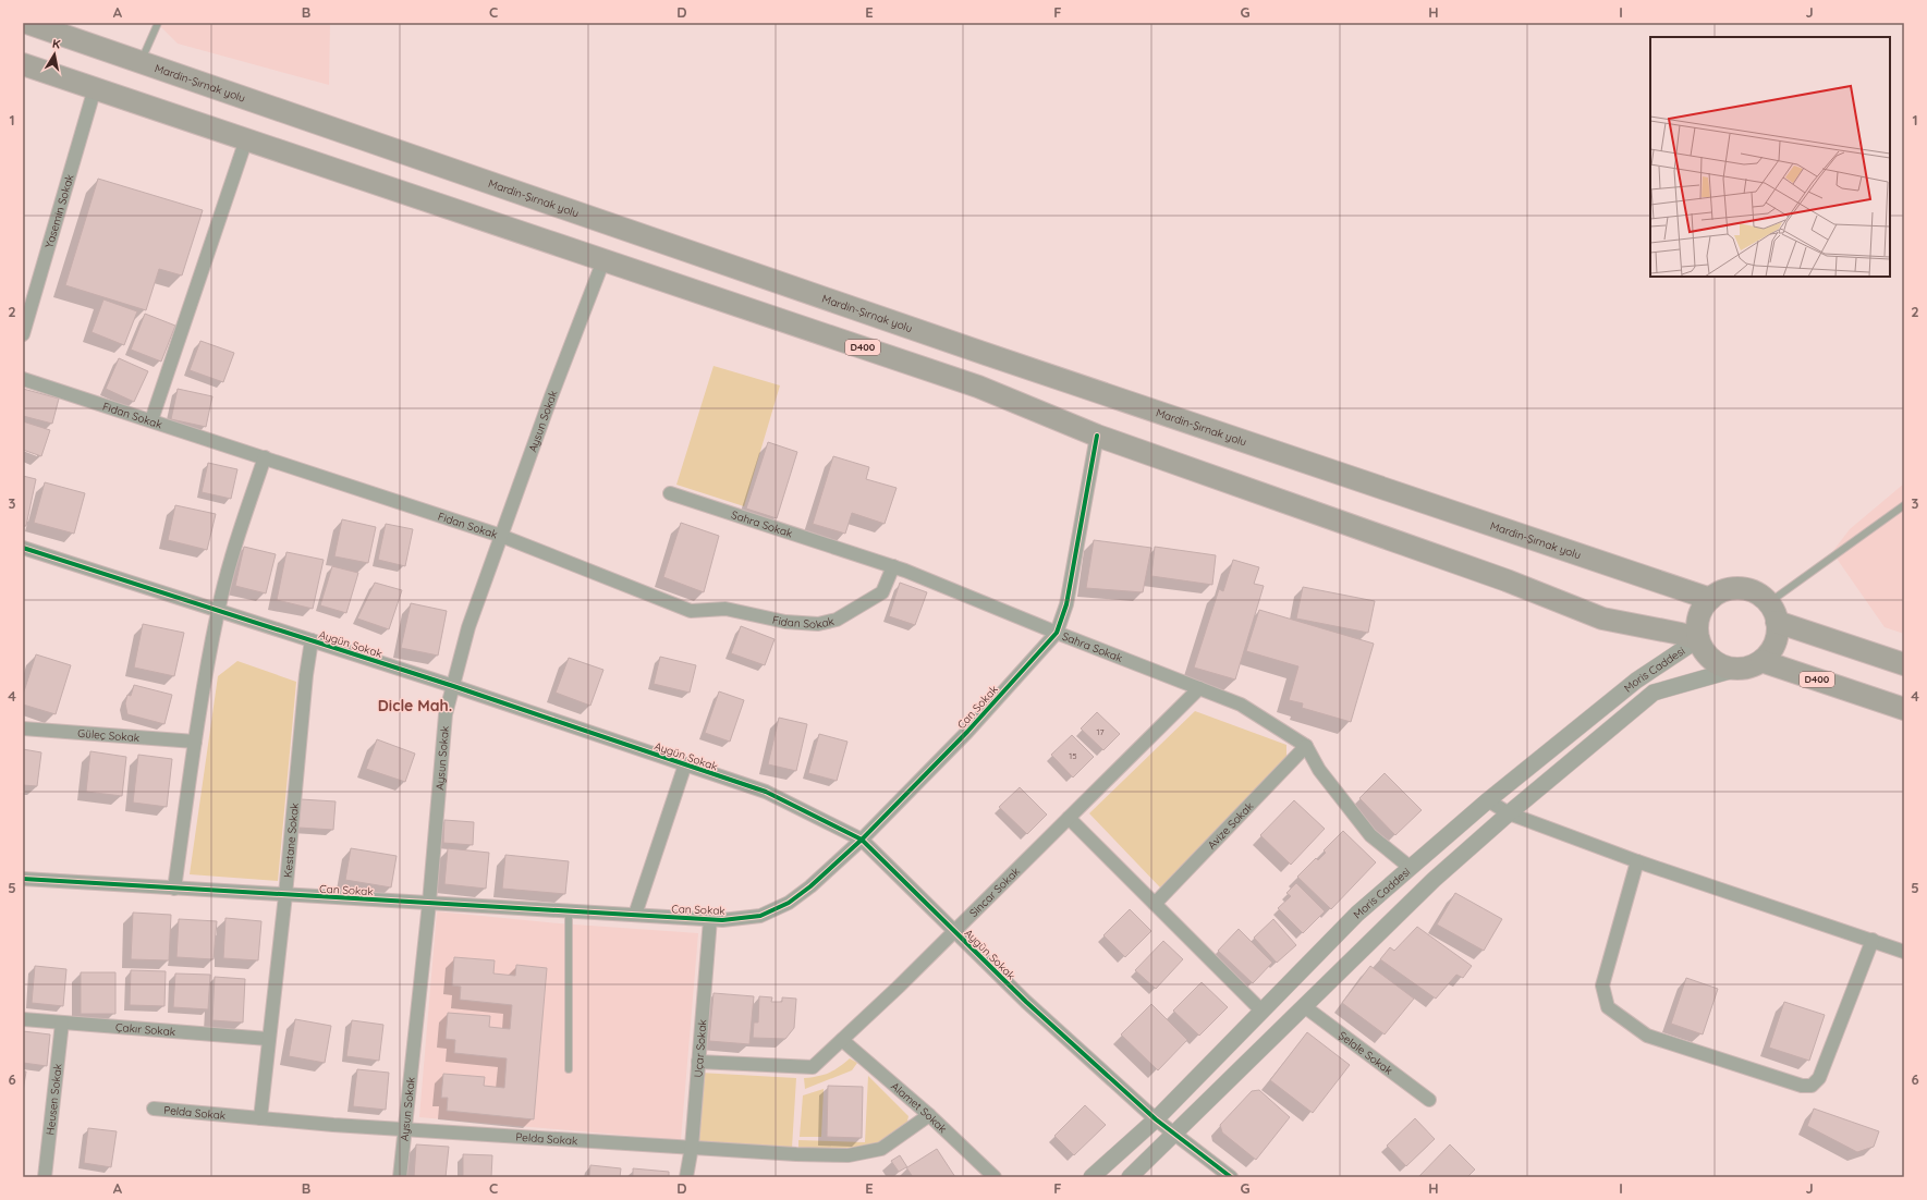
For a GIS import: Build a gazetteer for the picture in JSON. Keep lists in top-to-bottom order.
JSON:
{
  "streets": {
    "highway": ["Mardin-Şırnak yolu", "D400"],
    "street": [
      "Yasemin Sokak",
      "Fidan Sokak",
      "Aysun Sokak",
      "Sahra Sokak",
      "Aygün Sokak",
      "Moris Caddesi",
      "Can Sokak",
      "Güleç Sokak",
      "Avize Sokak",
      "Kestane Sokak",
      "Sincar Sokak",
      "Çakır Sokak",
      "Uçar Sokak",
      "Şelale Sokak",
      "Heusen Sokak",
      "Alamet Sokak",
      "Pelda Sokak"
    ]
  },
  "crossings": [
    ["Mardin-Şırnak yolu", "D400"],
    ["Mardin-Şırnak yolu", "Moris Caddesi"],
    ["Yasemin Sokak", "D400"],
    ["D400", "Aysun Sokak"],
    ["D400", "Moris Caddesi"],
    ["D400", "Can Sokak"],
    ["Fidan Sokak", "Aysun Sokak"],
    ["Fidan Sokak", "Sahra Sokak"],
    ["Aysun Sokak", "Aygün Sokak"],
    ["Aysun Sokak", "Can Sokak"],
    ["Aysun Sokak", "Pelda Sokak"],
    ["Sahra Sokak", "Can Sokak"],
    ["Sahra Sokak", "Avize Sokak"],
    ["Sahra Sokak", "Sincar Sokak"],
    ["Aygün Sokak", "Moris Caddesi"],
    ["Aygün Sokak", "Can Sokak"],
    ["Aygün Sokak", "Kestane Sokak"],
    ["Aygün Sokak", "Sincar Sokak"],
    ["Moris Caddesi", "Şelale Sokak"],
    ["Can Sokak", "Kestane Sokak"],
    ["Can Sokak", "Uçar Sokak"],
    ["Kestane Sokak", "Çakır Sokak"],
    ["Kestane Sokak", "Pelda Sokak"],
    ["Sincar Sokak", "Uçar Sokak"],
    ["Sincar Sokak", "Alamet Sokak"],
    ["Çakır Sokak", "Heusen Sokak"],
    ["Uçar Sokak", "Pelda Sokak"],
    ["Alamet Sokak", "Pelda Sokak"]
  ],
  "districts": ["Dicle Mah."],
  "house_numbers": ["17", "15"],
  "north": "top",
  "grid": {
    "columns": [
      "A",
      "B",
      "C",
      "D",
      "E",
      "F",
      "G",
      "H",
      "I",
      "J"
    ],
    "rows": [
      "1",
      "2",
      "3",
      "4",
      "5",
      "6"
    ]
  }
}
